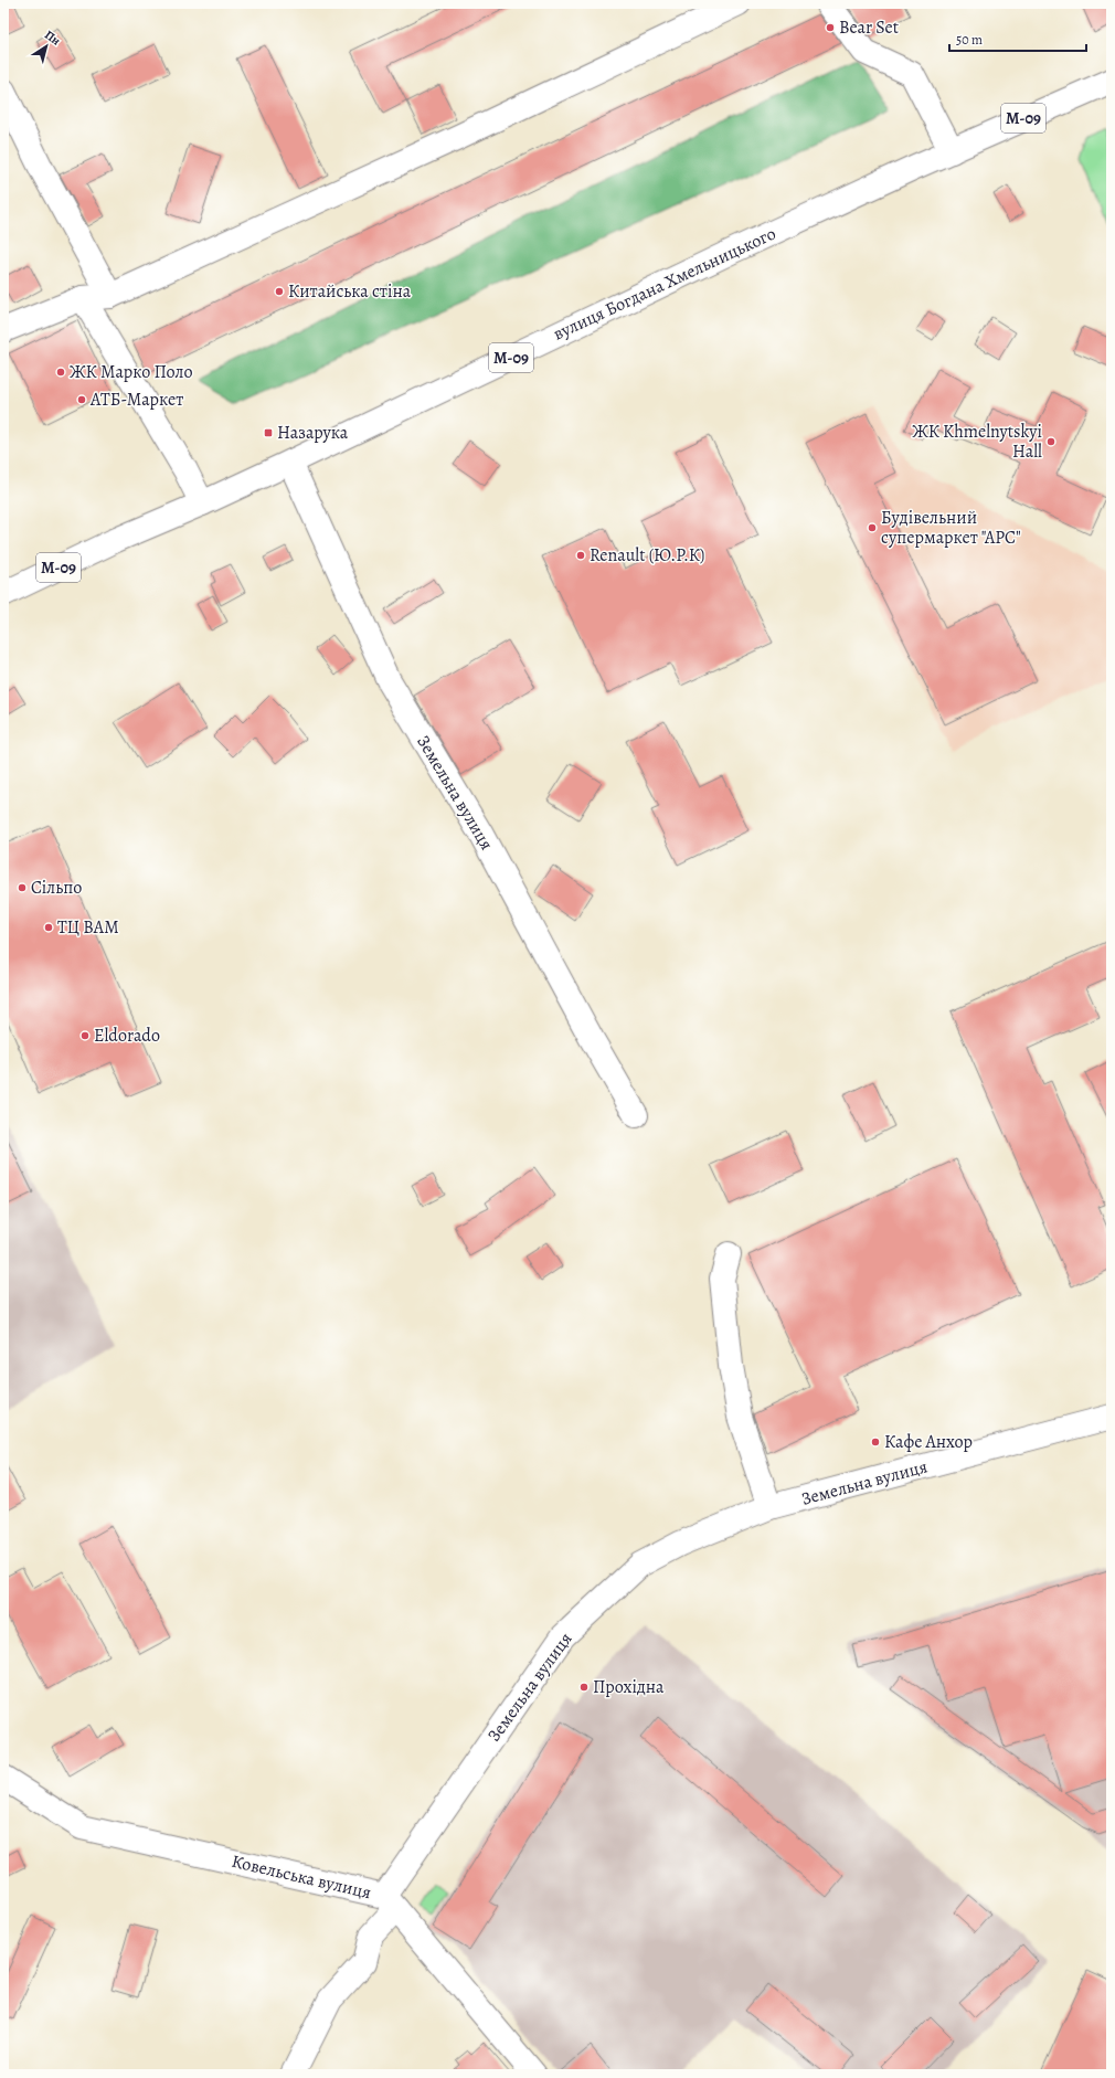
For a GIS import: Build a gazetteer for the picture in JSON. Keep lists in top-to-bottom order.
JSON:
{
  "streets": {
    "street": [
      "М-09",
      "вулиця Богдана Хмельницького",
      "Земельна вулиця",
      "Ковельська вулиця"
    ]
  },
  "crossings": [
    ["вулиця Богдана Хмельницького", "Земельна вулиця"],
    ["Земельна вулиця", "Ковельська вулиця"]
  ],
  "places": {
    "other": [
      "Bear Set",
      "Китайська стіна",
      "ЖК Марко Поло",
      "АТБ-Маркет",
      "ЖК Khmelnytskyi Hall",
      "Будівельний супермаркет \"АРС\"",
      "Renault (Ю.Р.К)",
      "Сільпо",
      "ТЦ ВАМ",
      "Eldorado",
      "Кафе Анхор",
      "Прохідна"
    ],
    "transit": ["Назарука"]
  },
  "scale_bar": "50 m",
  "north": "top right"
}
